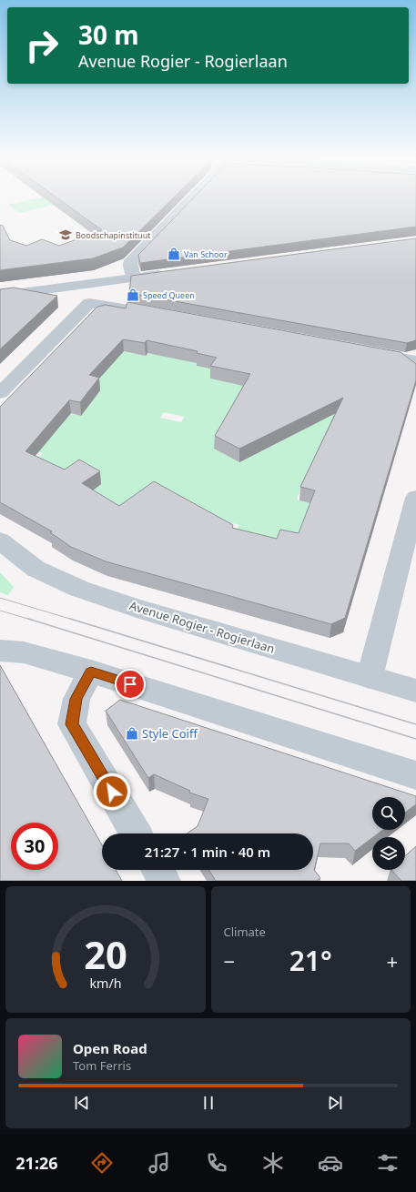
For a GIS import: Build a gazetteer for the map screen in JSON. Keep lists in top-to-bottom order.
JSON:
{
  "streets": {
    "street": ["Avenue Rogier - Rogierlaan"]
  },
  "places": {
    "school or university": ["Boodschapinstituut"],
    "shop": ["Van Schoor", "Speed Queen", "Style Coiff"]
  },
  "page": {
    "turn": ["30 m", "Avenue Rogier - Rogierlaan"],
    "limit": "30",
    "trip": "21:27 · 1 min · 40 m",
    "tile": "Climate",
    "heat": ["−", "21°", "+"],
    "song": ["Open Road", "Tom Ferris"],
    "tabs": "21:26",
    "gauge": ["20", "km/h"]
  }
}
